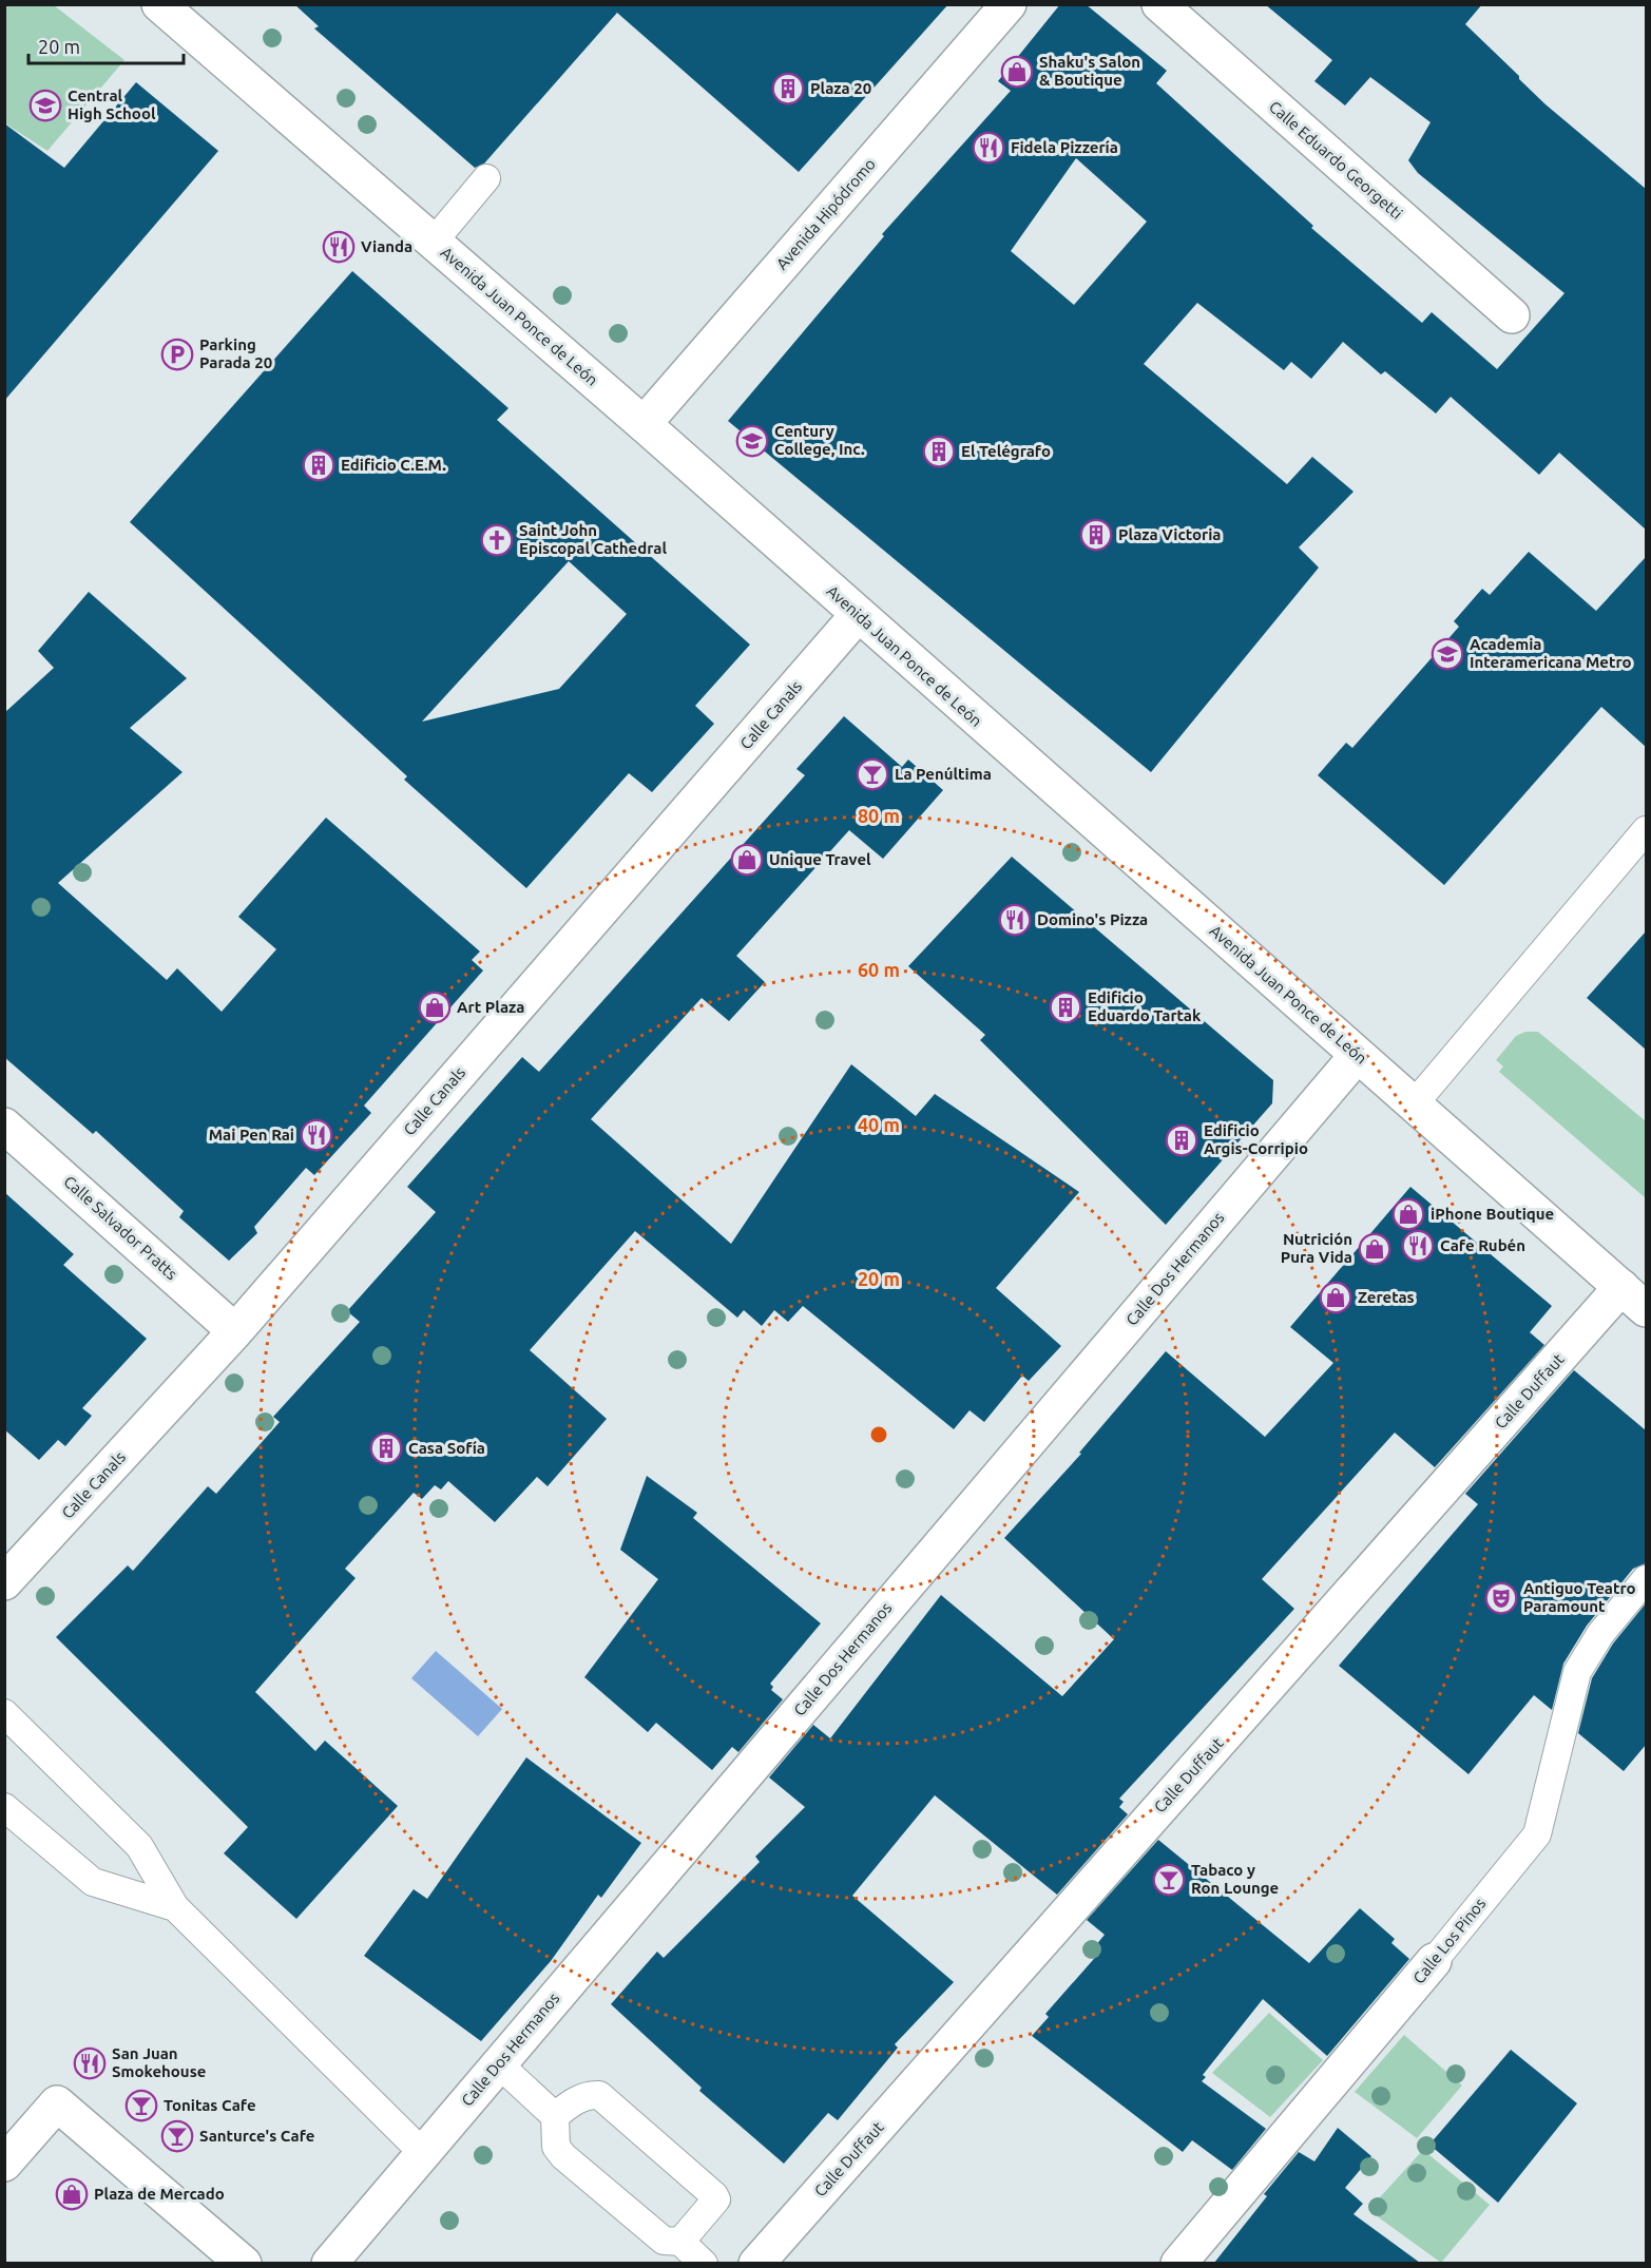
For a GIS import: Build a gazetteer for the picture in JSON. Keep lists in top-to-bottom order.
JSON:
{
  "streets": {
    "street": [
      "Calle Eduardo Georgetti",
      "Avenida Hipódromo",
      "Avenida Juan Ponce de León",
      "Calle Canals",
      "Calle Salvador Pratts",
      "Calle Dos Hermanos",
      "Calle Duffaut",
      "Calle Los Pinos"
    ]
  },
  "crossings": [
    ["Avenida Hipódromo", "Avenida Juan Ponce de León"],
    ["Avenida Juan Ponce de León", "Calle Canals"],
    ["Avenida Juan Ponce de León", "Calle Dos Hermanos"],
    ["Avenida Juan Ponce de León", "Calle Duffaut"],
    ["Calle Canals", "Calle Salvador Pratts"]
  ],
  "places": {
    "shop": [
      "Shaku's Salon & Boutique",
      "Unique Travel",
      "Art Plaza",
      "iPhone Boutique",
      "Nutrición Pura Vida",
      "Zeretas",
      "Plaza de Mercado"
    ],
    "building": [
      "Plaza 20",
      "El Telégrafo",
      "Edificio C.E.M.",
      "Plaza Victoria",
      "Edificio Eduardo Tartak",
      "Edificio Argis-Corripio",
      "Casa Sofía"
    ],
    "school or university": ["Central High School", "Century College, Inc.", "Academia Interamericana Metro"],
    "restaurant": [
      "Fidela Pizzería",
      "Vianda",
      "Domino's Pizza",
      "Mai Pen Rai",
      "Cafe Rubén",
      "San Juan Smokehouse"
    ],
    "parking": ["Parking Parada 20"],
    "church": ["Saint John Episcopal Cathedral"],
    "bar": [
      "La Penúltima",
      "Tabaco y Ron Lounge",
      "Tonitas Cafe",
      "Santurce's Cafe"
    ],
    "theatre": ["Antiguo Teatro Paramount"]
  },
  "scale_bar": "20 m",
  "rings": [
    "80 m",
    "60 m",
    "40 m",
    "20 m"
  ]
}
